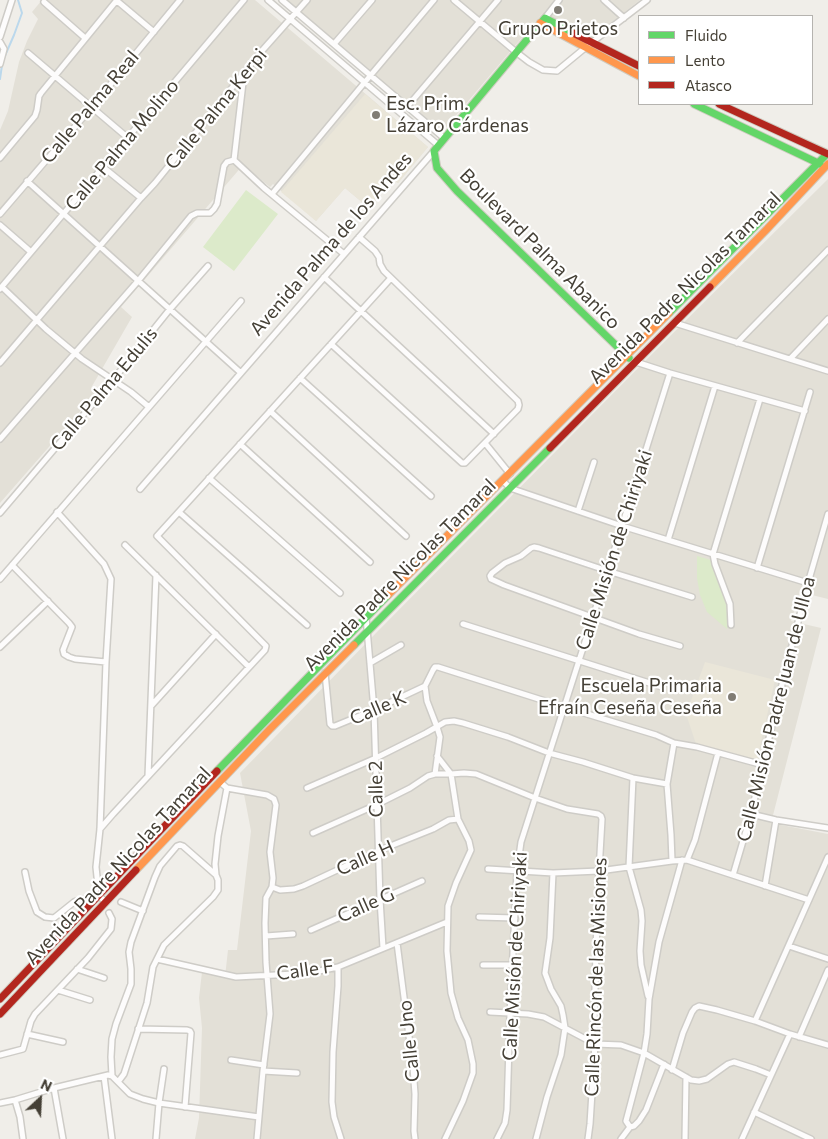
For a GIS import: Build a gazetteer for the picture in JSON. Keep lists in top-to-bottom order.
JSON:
{
  "streets": {
    "street": [
      "Calle Palma Real",
      "Calle Palma Kerpi",
      "Calle Palma Molino",
      "Avenida Palma de los Andes",
      "Boulevard Palma Abanico",
      "Avenida Padre Nicolas Tamaral",
      "Calle Palma Edulis",
      "Calle Misión de Chiriyaki",
      "Calle K",
      "Calle Misión Padre Juan de Ulloa",
      "Calle 2",
      "Calle H",
      "Calle G",
      "Calle F",
      "Calle Rincón de las Misiones",
      "Calle Uno"
    ]
  },
  "crossings": [
    ["Avenida Palma de los Andes", "Boulevard Palma Abanico"],
    ["Boulevard Palma Abanico", "Avenida Padre Nicolas Tamaral"],
    ["Avenida Padre Nicolas Tamaral", "Calle K"],
    ["Avenida Padre Nicolas Tamaral", "Calle 2"],
    ["Calle Misión de Chiriyaki", "Calle K"],
    ["Calle Misión de Chiriyaki", "Calle Rincón de las Misiones"],
    ["Calle K", "Calle 2"],
    ["Calle 2", "Calle H"],
    ["Calle 2", "Calle G"],
    ["Calle 2", "Calle F"],
    ["Calle F", "Calle Uno"]
  ],
  "places": ["Grupo Prietos", "Esc. Prim. Lázaro Cárdenas", "Escuela Primaria Efraín Ceseña Ceseña"],
  "legend": ["Fluido", "Lento", "Atasco"],
  "north": "top right"
}
